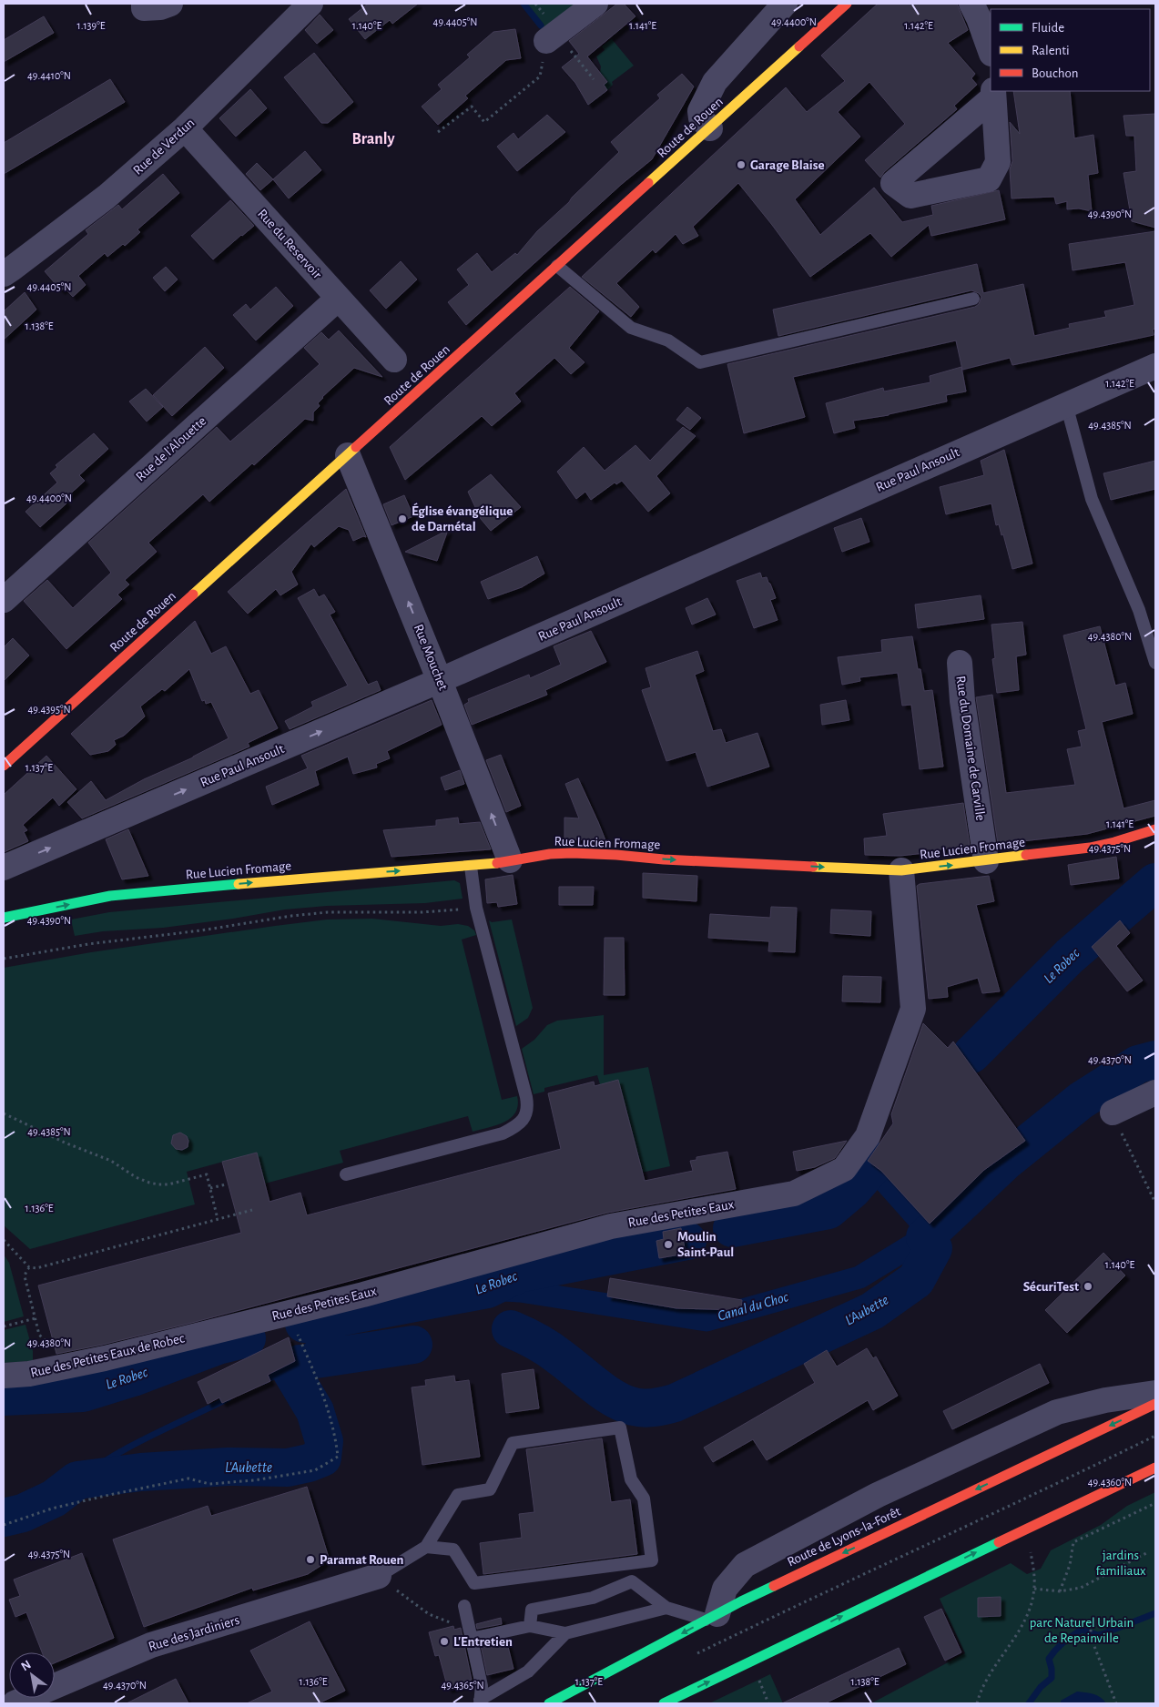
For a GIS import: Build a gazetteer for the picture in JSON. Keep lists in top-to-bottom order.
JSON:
{
  "streets": {
    "street": [
      "Route de Rouen",
      "Rue de Verdun",
      "Rue du Reservoir",
      "Rue de l'Alouette",
      "Rue Paul Ansoult",
      "Rue Mouchet",
      "Rue du Domaine de Carville",
      "Rue Lucien Fromage",
      "Rue des Petites Eaux",
      "Rue des Petites Eaux de Robec",
      "Route de Lyons-la-Forêt",
      "Rue des Jardiniers"
    ]
  },
  "crossings": [
    ["Route de Rouen", "Rue Mouchet"],
    ["Rue de Verdun", "Rue du Reservoir"],
    ["Rue du Reservoir", "Rue de l'Alouette"],
    ["Rue Paul Ansoult", "Rue Mouchet"],
    ["Rue Mouchet", "Rue Lucien Fromage"],
    ["Rue du Domaine de Carville", "Rue Lucien Fromage"],
    ["Rue Lucien Fromage", "Rue des Petites Eaux"],
    ["Rue des Petites Eaux", "Rue des Petites Eaux de Robec"]
  ],
  "one_way": ["Rue Paul Ansoult", "Rue Mouchet", "Rue Lucien Fromage"],
  "districts": ["Branly"],
  "water": ["Le Robec", "Canal du Choc", "L'Aubette"],
  "parks": ["jardins familiaux", "parc Naturel Urbain de Repainville"],
  "places": [
    "Garage Blaise",
    "Église évangélique de Darnétal",
    "Moulin Saint-Paul",
    "SécuriTest",
    "Paramat Rouen",
    "L'Entretien"
  ],
  "legend": ["Fluide", "Ralenti", "Bouchon"],
  "north": "top left",
  "coordinates": [
    "49.4400°N",
    "49.4405°N",
    "1.139°E",
    "1.140°E",
    "1.141°E",
    "1.142°E",
    "49.4410°N",
    "49.4390°N",
    "1.138°E",
    "49.4385°N",
    "49.4380°N",
    "49.4395°N",
    "1.137°E",
    "49.4375°N",
    "49.4370°N",
    "1.136°E",
    "49.4360°N",
    "49.4365°N"
  ]
}
